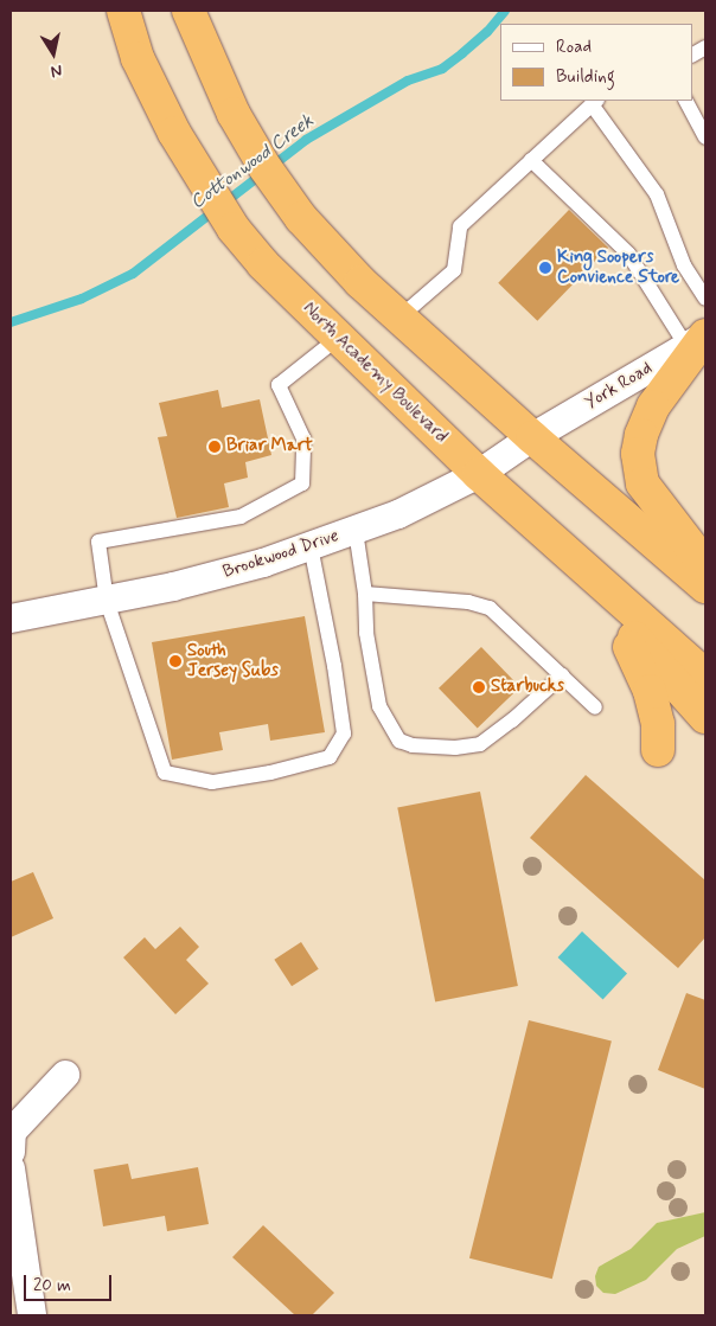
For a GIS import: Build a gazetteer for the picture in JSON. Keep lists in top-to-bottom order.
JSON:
{
  "streets": {
    "highway": ["North Academy Boulevard"],
    "street": ["York Road", "Brookwood Drive"]
  },
  "crossings": [
    ["North Academy Boulevard", "Brookwood Drive"],
    ["York Road", "Brookwood Drive"]
  ],
  "water": ["Cottonwood Creek"],
  "places": [
    "King Soopers Convience Store",
    "Briar Mart",
    "South Jersey Subs",
    "Starbucks"
  ],
  "legend": ["Road", "Building"],
  "scale_bar": "20 m",
  "north": "bottom"
}
